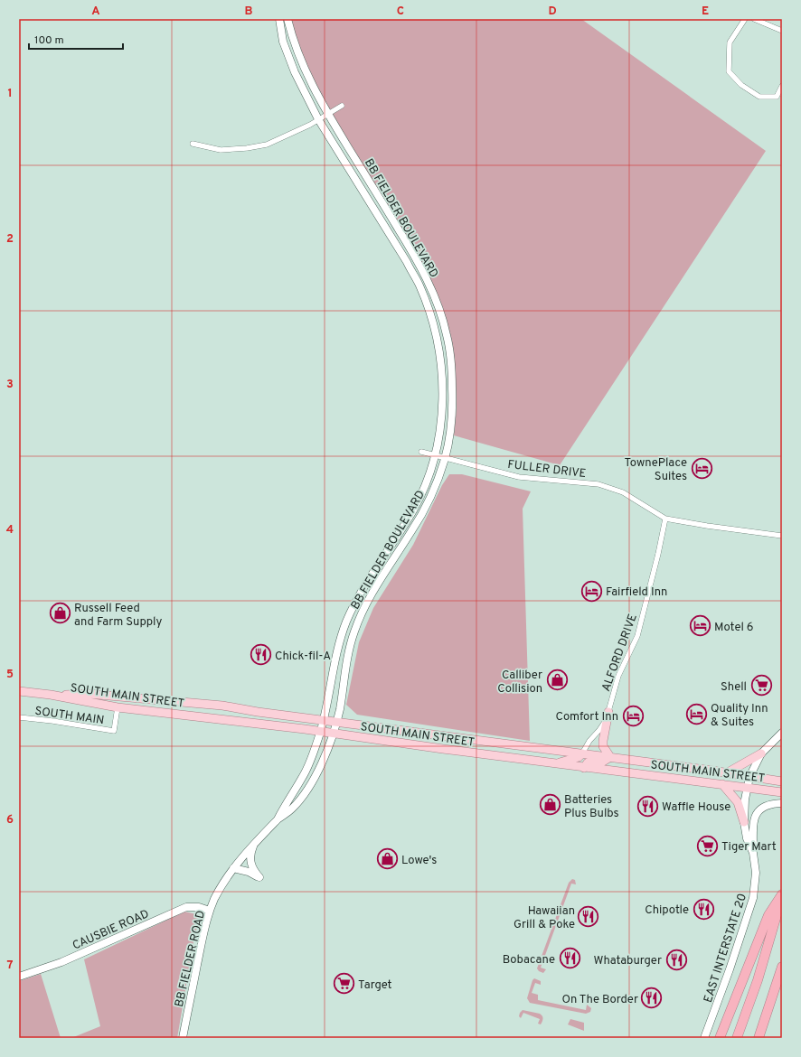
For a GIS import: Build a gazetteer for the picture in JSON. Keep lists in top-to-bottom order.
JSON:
{
  "streets": {
    "main road": ["SOUTH MAIN STREET"],
    "street": [
      "BB FIELDER BOULEVARD",
      "FULLER DRIVE",
      "ALFORD DRIVE",
      "SOUTH MAIN",
      "CAUSBIE ROAD",
      "EAST INTERSTATE 20",
      "BB FIELDER ROAD"
    ]
  },
  "crossings": [
    ["BB FIELDER BOULEVARD", "FULLER DRIVE"],
    ["BB FIELDER BOULEVARD", "SOUTH MAIN STREET"],
    ["BB FIELDER BOULEVARD", "BB FIELDER ROAD"],
    ["FULLER DRIVE", "ALFORD DRIVE"],
    ["ALFORD DRIVE", "SOUTH MAIN STREET"],
    ["SOUTH MAIN STREET", "SOUTH MAIN"],
    ["SOUTH MAIN STREET", "EAST INTERSTATE 20"],
    ["CAUSBIE ROAD", "BB FIELDER ROAD"]
  ],
  "places": {
    "hotel": [
      "TownePlace Suites",
      "Fairfield Inn",
      "Motel 6",
      "Quality Inn & Suites",
      "Comfort Inn"
    ],
    "shop": [
      "Russell Feed and Farm Supply",
      "Calliber Collision",
      "Batteries Plus Bulbs",
      "Lowe's"
    ],
    "restaurant": [
      "Chick-fil-A",
      "Waffle House",
      "Chipotle",
      "Hawaiian Grill & Poke",
      "Bobacane",
      "Whataburger",
      "On The Border"
    ],
    "supermarket": ["Shell", "Tiger Mart", "Target"]
  },
  "scale_bar": "100 m",
  "grid": {
    "columns": [
      "A",
      "B",
      "C",
      "D",
      "E"
    ],
    "rows": [
      "1",
      "2",
      "3",
      "4",
      "5",
      "6",
      "7"
    ]
  }
}
